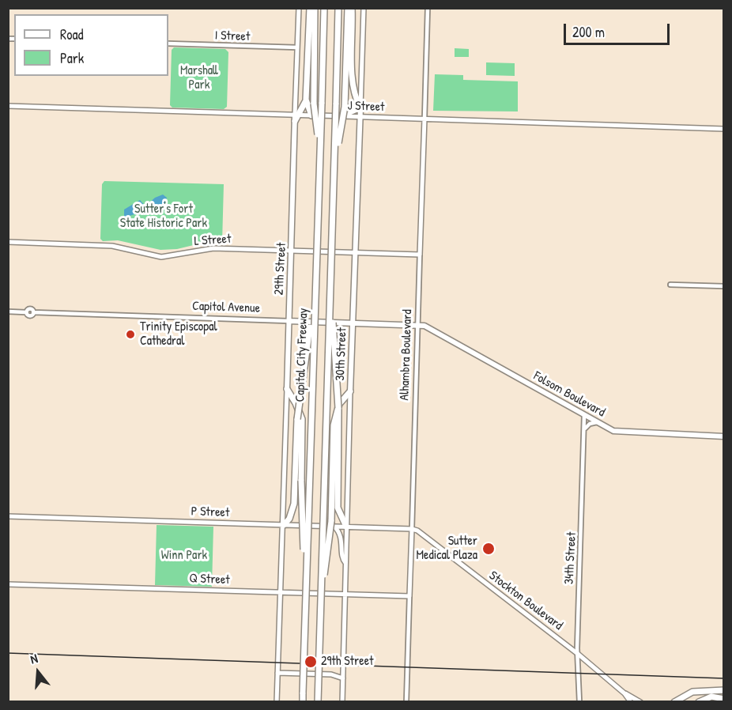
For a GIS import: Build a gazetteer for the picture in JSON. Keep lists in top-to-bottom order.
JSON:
{
  "streets": {
    "highway": ["Capital City Freeway"],
    "main road": [
      "J Street",
      "L Street",
      "29th Street",
      "Capitol Avenue",
      "30th Street",
      "Alhambra Boulevard",
      "Folsom Boulevard",
      "P Street",
      "Q Street",
      "Stockton Boulevard"
    ],
    "street": ["I Street", "34th Street"]
  },
  "crossings": [
    ["I Street", "29th Street"],
    ["J Street", "29th Street"],
    ["J Street", "30th Street"],
    ["J Street", "Alhambra Boulevard"],
    ["L Street", "29th Street"],
    ["L Street", "30th Street"],
    ["L Street", "Alhambra Boulevard"],
    ["29th Street", "Capitol Avenue"],
    ["29th Street", "P Street"],
    ["29th Street", "Q Street"],
    ["Capitol Avenue", "30th Street"],
    ["Capitol Avenue", "Alhambra Boulevard"],
    ["Capitol Avenue", "Folsom Boulevard"],
    ["30th Street", "P Street"],
    ["30th Street", "Q Street"],
    ["Alhambra Boulevard", "Folsom Boulevard"],
    ["Alhambra Boulevard", "P Street"],
    ["Alhambra Boulevard", "Q Street"],
    ["Alhambra Boulevard", "Stockton Boulevard"],
    ["Folsom Boulevard", "34th Street"],
    ["P Street", "Stockton Boulevard"],
    ["34th Street", "Stockton Boulevard"]
  ],
  "parks": ["Marshall Park", "Sutter's Fort State Historic Park", "Winn Park"],
  "places": ["Trinity Episcopal Cathedral", "Sutter Medical Plaza", "29th Street"],
  "legend": ["Road", "Park"],
  "scale_bar": "200 m",
  "north": "top"
}
